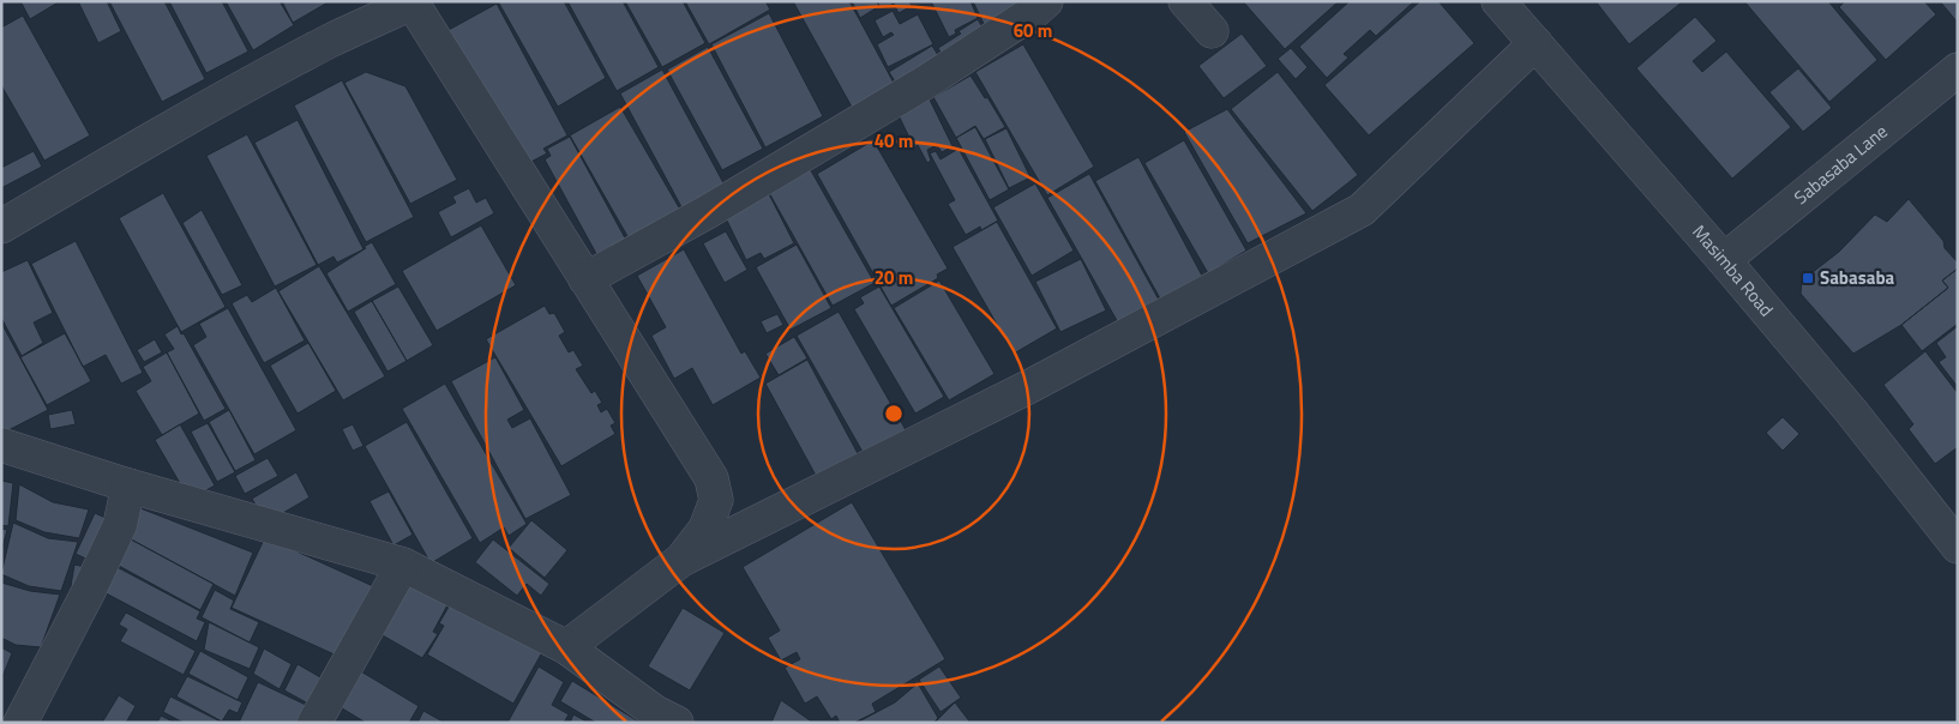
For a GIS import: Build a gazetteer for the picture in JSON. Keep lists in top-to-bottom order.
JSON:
{
  "streets": {
    "street": ["Sabasaba Lane", "Masimba Road"]
  },
  "crossings": [
    ["Sabasaba Lane", "Masimba Road"]
  ],
  "places": {
    "transit": ["Sabasaba"]
  },
  "rings": ["60 m", "40 m", "20 m"]
}
